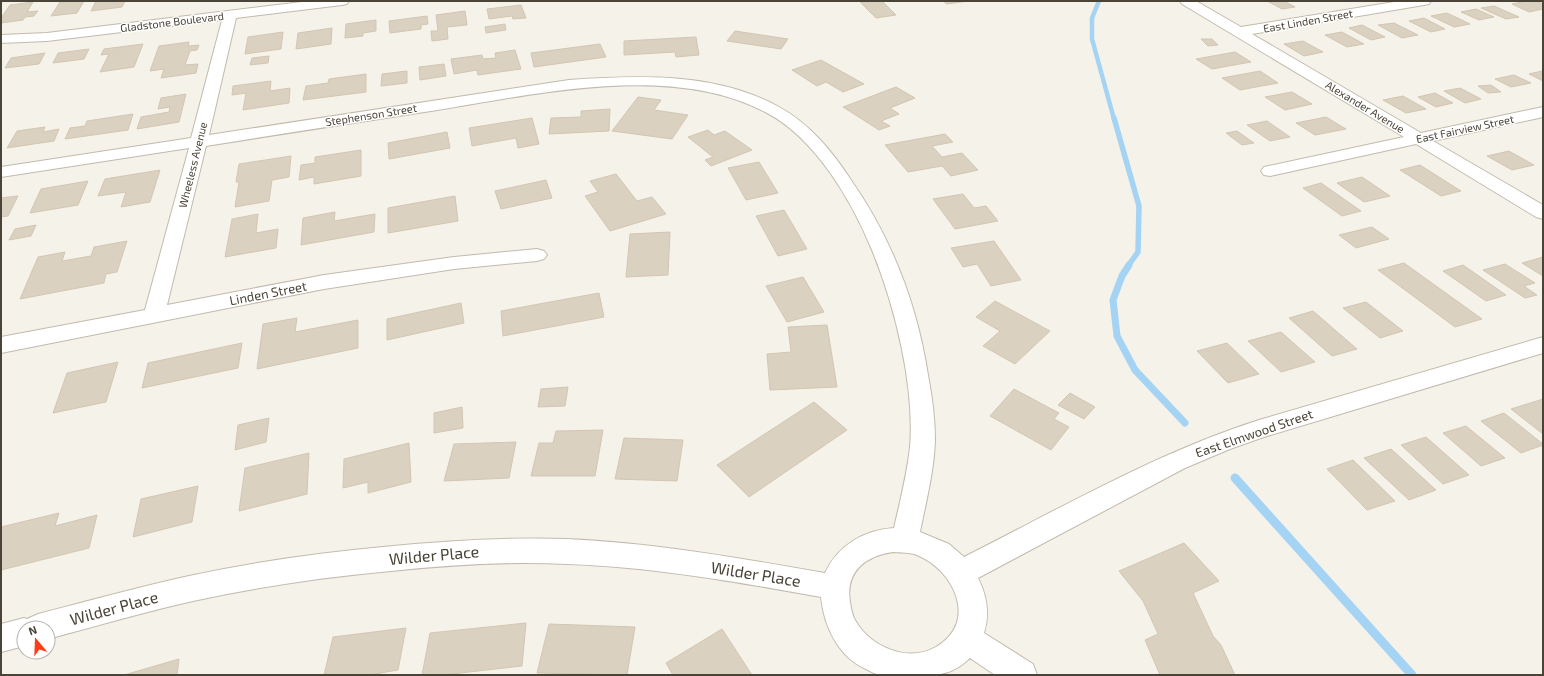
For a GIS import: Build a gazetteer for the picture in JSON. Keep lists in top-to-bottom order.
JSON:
{
  "streets": {
    "street": [
      "East Linden Street",
      "Gladstone Boulevard",
      "Alexander Avenue",
      "Stephenson Street",
      "East Fairview Street",
      "Wheeless Avenue",
      "Linden Street",
      "East Elmwood Street",
      "Wilder Place"
    ]
  },
  "crossings": [
    ["East Linden Street", "Alexander Avenue"],
    ["Gladstone Boulevard", "Wheeless Avenue"],
    ["Alexander Avenue", "East Fairview Street"],
    ["Stephenson Street", "Wheeless Avenue"],
    ["Stephenson Street", "East Elmwood Street"],
    ["Stephenson Street", "Wilder Place"],
    ["Wheeless Avenue", "Linden Street"],
    ["East Elmwood Street", "Wilder Place"]
  ],
  "north": "top"
}
